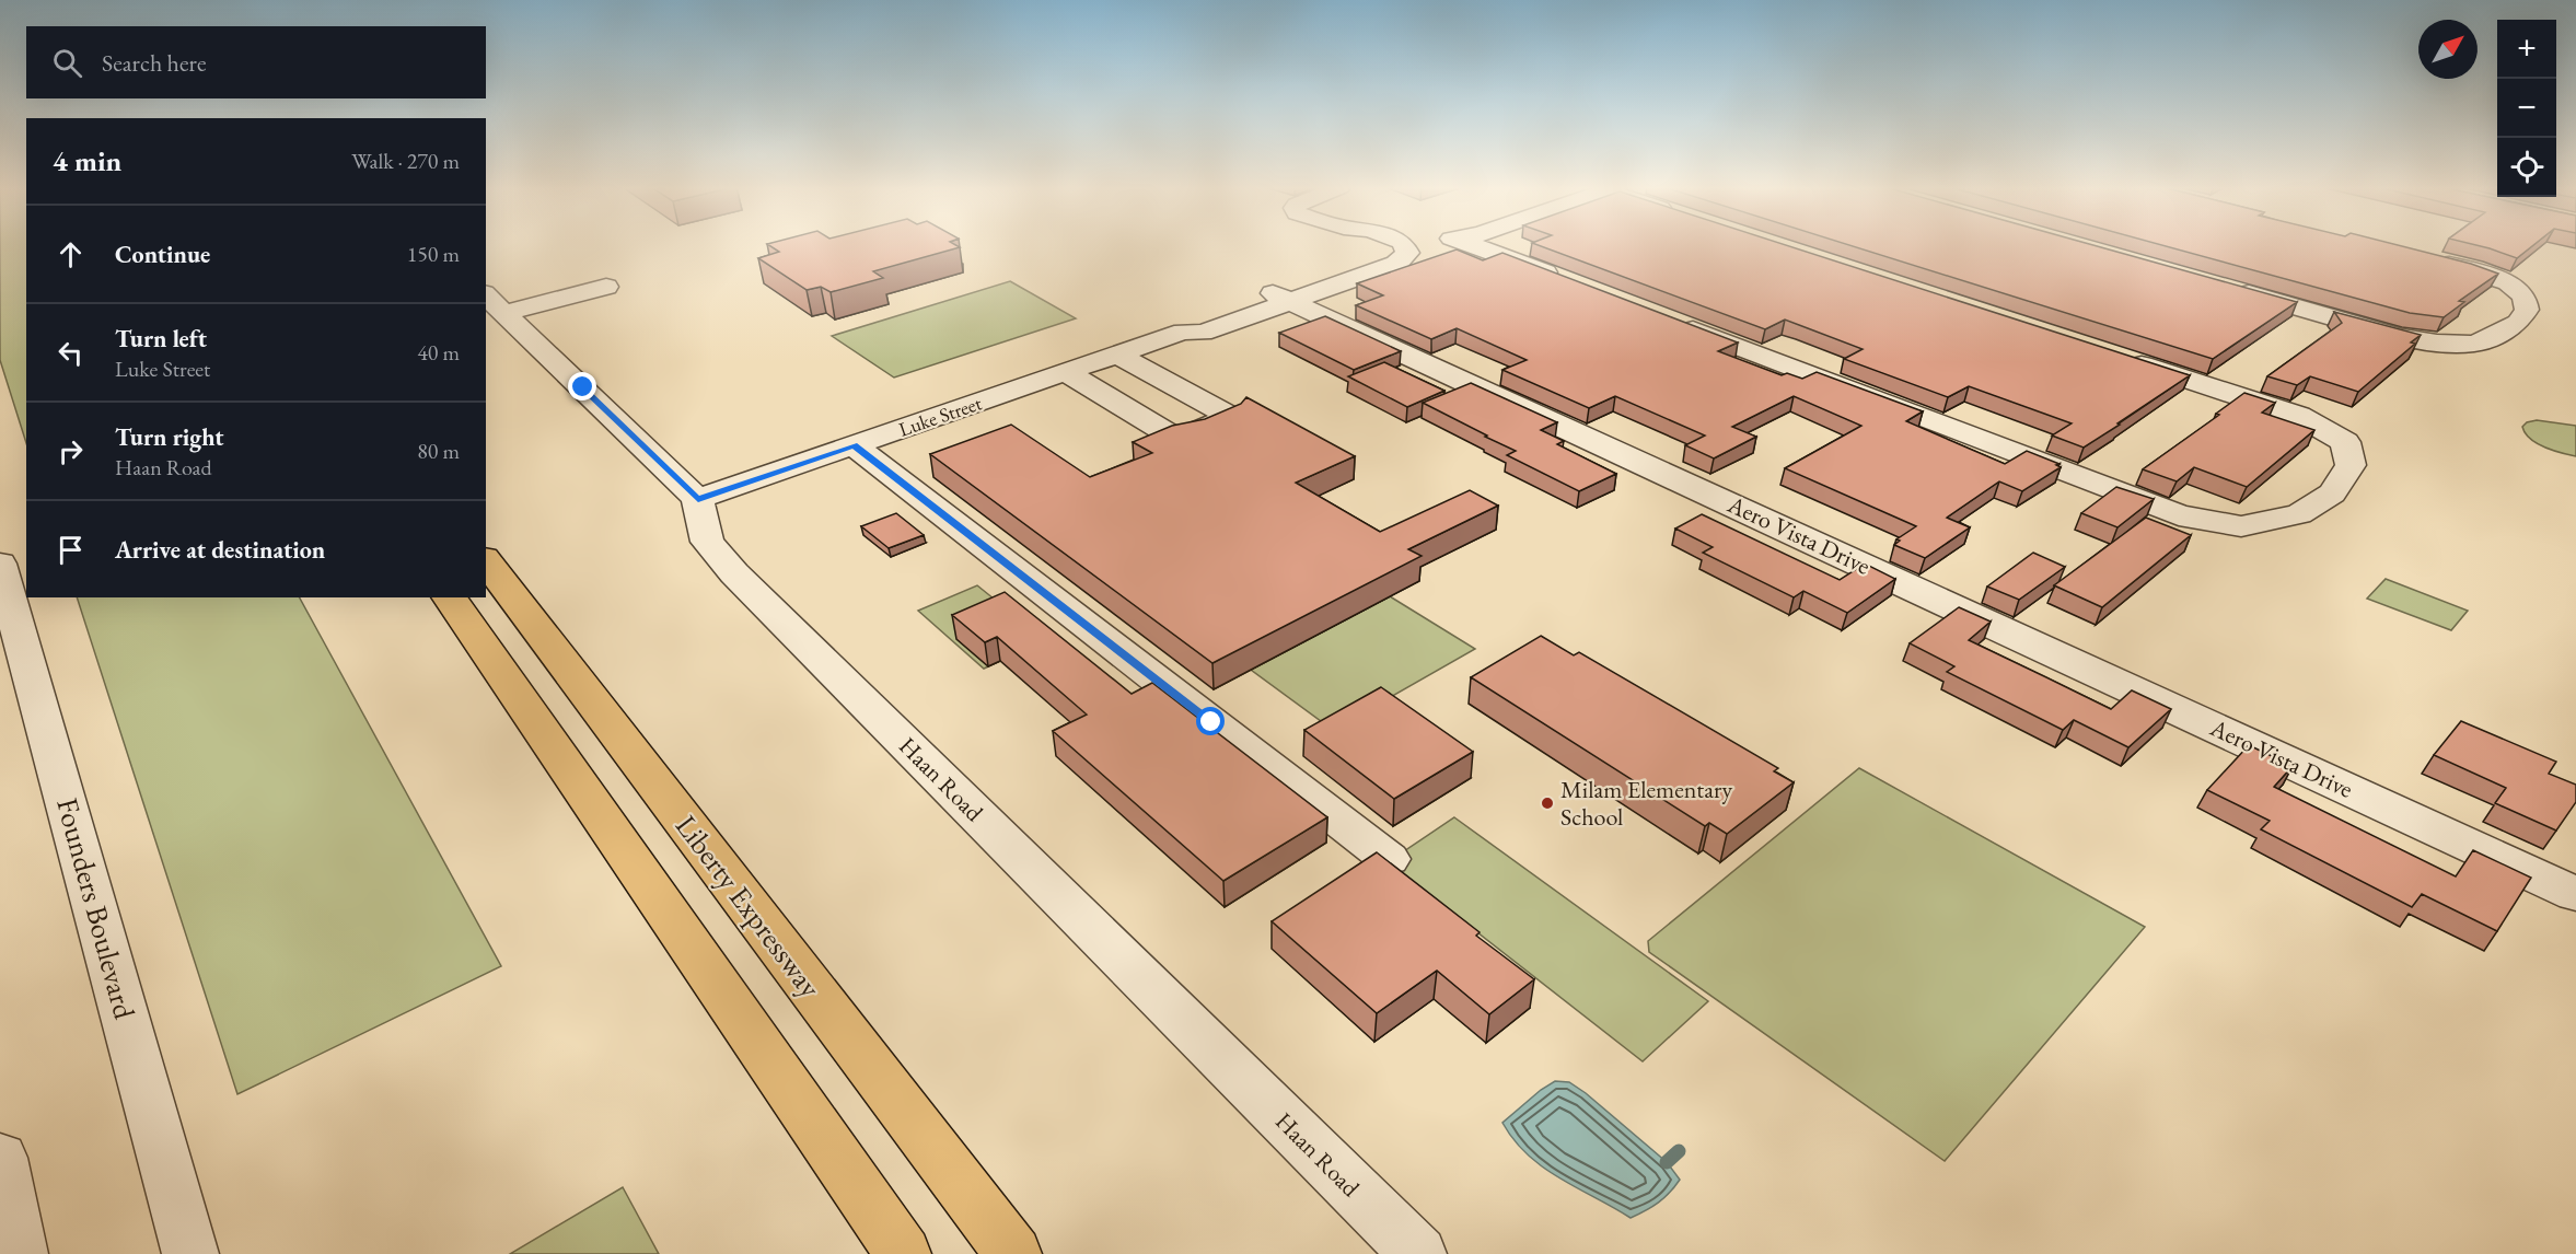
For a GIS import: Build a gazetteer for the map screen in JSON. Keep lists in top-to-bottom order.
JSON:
{
  "streets": {
    "highway": ["Liberty Expressway"],
    "street": [
      "Luke Street",
      "Aero Vista Drive",
      "Haan Road",
      "Founders Boulevard"
    ]
  },
  "crossings": [
    ["Luke Street", "Aero Vista Drive"],
    ["Luke Street", "Haan Road"]
  ],
  "places": ["Milam Elementary School"],
  "north": "top right",
  "page": {
    "map_buttons": ["+", "−"],
    "search": "Search here",
    "heading": ["4 min", "Walk · 270 m"],
    "list": [
      ["Continue", "150 m"],
      ["Turn left", "Luke Street", "40 m"],
      ["Turn right", "Haan Road", "80 m"],
      "Arrive at destination"
    ]
  }
}
